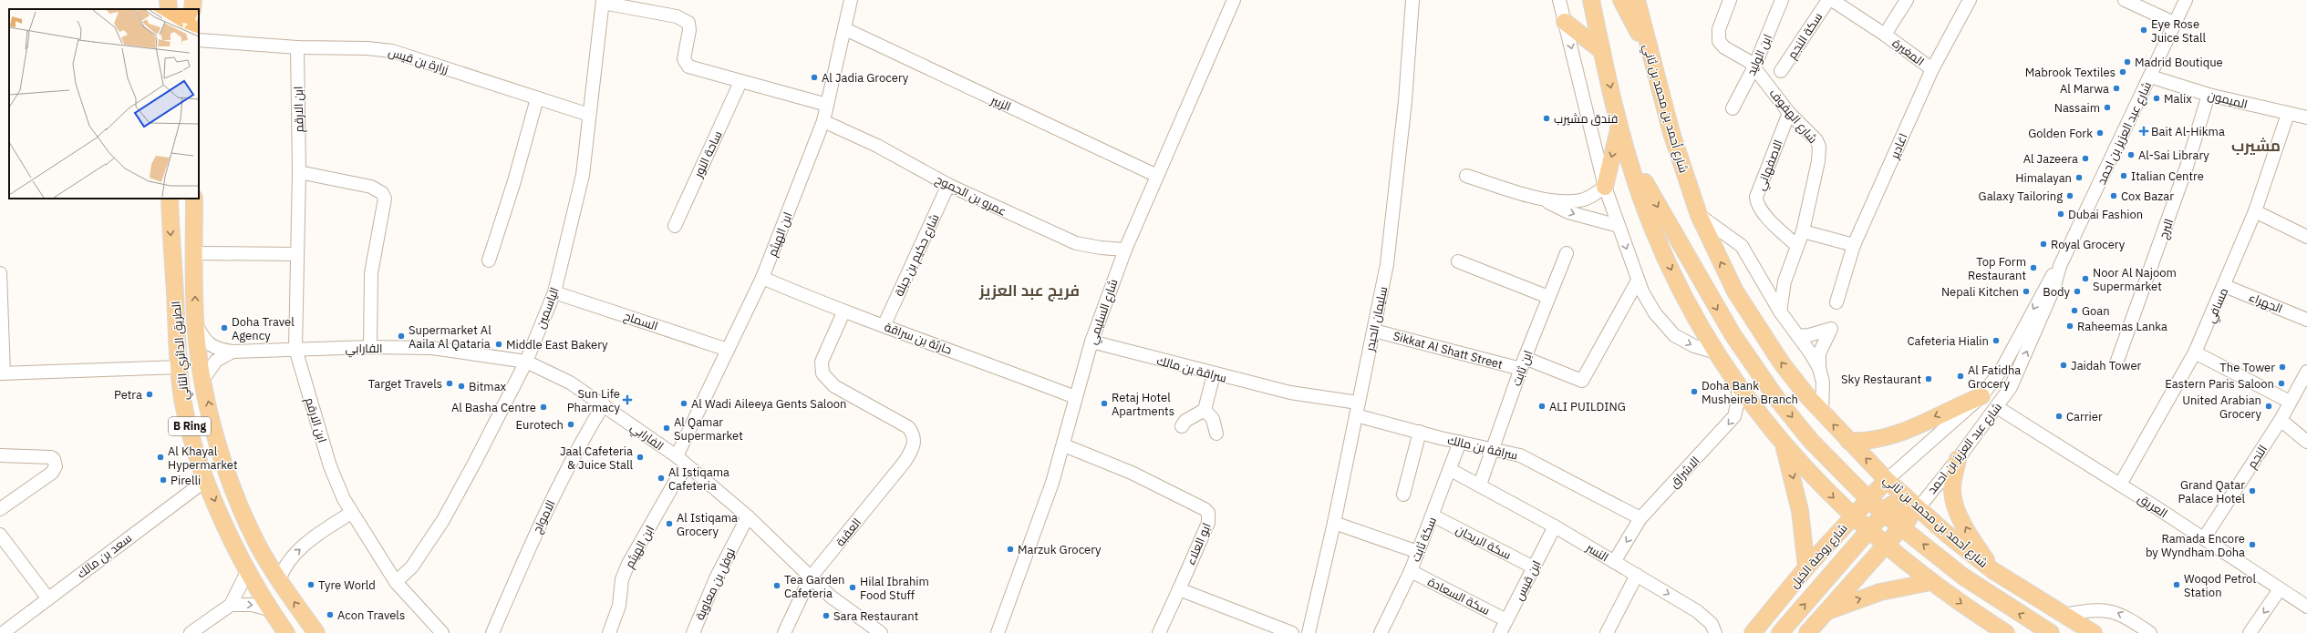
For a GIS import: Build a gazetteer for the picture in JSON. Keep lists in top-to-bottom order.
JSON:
{
  "streets": {
    "main road": [
      "شارع أحمد بن محمد بن ثاني",
      "الطريق الدائري الثاني",
      "B Ring",
      "شارع روضة الخيل"
    ],
    "street": [
      "سكة النجم",
      "المغيرة",
      "ابن الوليد",
      "زرارة بن قيس",
      "الميمون",
      "الزبير",
      "ابن الارقم",
      "شارع الهفوف",
      "شارع عبد العزيز بن احمد",
      "اغادير",
      "ساحة النور",
      "الاصفهاني",
      "عمرو بن الجموح",
      "البرج",
      "ابن الهيثم",
      "شارع حكيم بن جبلة",
      "الجهراء",
      "مسافي",
      "الياسمين",
      "شارع السليمي",
      "سليمان الحيدر",
      "السماح",
      "حارثة بن سراقة",
      "الفارابي",
      "Sikkat Al Shatt Street",
      "ابن ثابت",
      "سراقة بن مالك",
      "النجم",
      "الاشراق",
      "العريق",
      "الامواج",
      "العقبة",
      "سكة ثابت",
      "سكة الريحان",
      "ابو العلاء",
      "النسر",
      "سعد بن مالك",
      "ابن قيس",
      "نوفل بن معاوية",
      "سكة السعادة"
    ]
  },
  "crossings": [
    ["المغيرة", "اغادير"],
    ["ابن الوليد", "شارع الهفوف"],
    ["زرارة بن قيس", "ابن الارقم"],
    ["زرارة بن قيس", "الياسمين"],
    ["الميمون", "شارع عبد العزيز بن احمد"],
    ["الميمون", "البرج"],
    ["الميمون", "مسافي"],
    ["الزبير", "ابن الهيثم"],
    ["الزبير", "شارع السليمي"],
    ["شارع أحمد بن محمد بن ثاني", "شارع عبد العزيز بن احمد"],
    ["شارع أحمد بن محمد بن ثاني", "شارع روضة الخيل"],
    ["ابن الارقم", "الياسمين"],
    ["ابن الارقم", "الفارابي"],
    ["شارع الهفوف", "الاصفهاني"],
    ["شارع عبد العزيز بن احمد", "العريق"],
    ["شارع عبد العزيز بن احمد", "شارع روضة الخيل"],
    ["عمرو بن الجموح", "ابن الهيثم"],
    ["عمرو بن الجموح", "شارع حكيم بن جبلة"],
    ["عمرو بن الجموح", "شارع السليمي"],
    ["ابن الهيثم", "السماح"],
    ["ابن الهيثم", "حارثة بن سراقة"],
    ["ابن الهيثم", "الفارابي"],
    ["شارع حكيم بن جبلة", "حارثة بن سراقة"],
    ["الجهراء", "مسافي"],
    ["مسافي", "العريق"],
    ["الياسمين", "السماح"],
    ["الياسمين", "الفارابي"],
    ["شارع السليمي", "حارثة بن سراقة"],
    ["شارع السليمي", "سراقة بن مالك"],
    ["شارع السليمي", "ابو العلاء"],
    ["سليمان الحيدر", "Sikkat Al Shatt Street"],
    ["سليمان الحيدر", "سراقة بن مالك"],
    ["حارثة بن سراقة", "العقبة"],
    ["الفارابي", "الطريق الدائري الثاني"],
    ["الفارابي", "الامواج"],
    ["الفارابي", "العقبة"],
    ["الفارابي", "نوفل بن معاوية"],
    ["Sikkat Al Shatt Street", "ابن ثابت"],
    ["الطريق الدائري الثاني", "سعد بن مالك"],
    ["ابن ثابت", "سراقة بن مالك"],
    ["ابن ثابت", "النسر"],
    ["سراقة بن مالك", "الاشراق"],
    ["سراقة بن مالك", "سكة ثابت"],
    ["النجم", "العريق"],
    ["الاشراق", "النسر"],
    ["سكة ثابت", "سكة الريحان"],
    ["سكة ثابت", "النسر"],
    ["سكة ثابت", "سكة السعادة"],
    ["سكة الريحان", "ابن قيس"],
    ["النسر", "ابن قيس"],
    ["ابن قيس", "سكة السعادة"]
  ],
  "one_way": ["الاشراق"],
  "districts": ["مشيرب", "فريج عبد العزيز"],
  "places": {
    "other": [
      "Eye Rose Juice Stall",
      "Madrid Boutique",
      "Mabrook Textiles",
      "Al Jadia Grocery",
      "Al Marwa",
      "Malix",
      "Nassaim",
      "فندق مشيرب",
      "Golden Fork",
      "Al-Sai Library",
      "Al Jazeera",
      "Italian Centre",
      "Himalayan",
      "Galaxy Tailoring",
      "Cox Bazar",
      "Dubai Fashion",
      "Royal Grocery",
      "Top Form Restaurant",
      "Noor Al Najoom Supermarket",
      "Nepali Kitchen",
      "Body",
      "Goan",
      "Raheemas Lanka",
      "Doha Travel Agency",
      "Supermarket Al Aaila Al Qataria",
      "Cafeteria Hialin",
      "Middle East Bakery",
      "Jaidah Tower",
      "The Tower",
      "Al Fatidha Grocery",
      "Sky Restaurant",
      "Target Travels",
      "Eastern Paris Saloon",
      "Bitmax",
      "Doha Bank Musheireb Branch",
      "Petra",
      "Al Wadi Aileeya Gents Saloon",
      "Retaj Hotel Apartments",
      "ALI PUILDING",
      "United Arabian Grocery",
      "Al Basha Centre",
      "Carrier",
      "Eurotech",
      "Al Qamar Supermarket",
      "Al Khayal Hypermarket",
      "Jaal Cafeteria & Juice Stall",
      "Al Istiqama Cafeteria",
      "Pirelli",
      "Grand Qatar Palace Hotel",
      "Al Istiqama Grocery",
      "Ramada Encore by Wyndham Doha",
      "Marzuk Grocery",
      "Tyre World",
      "Woqod Petrol Station",
      "Tea Garden Cafeteria",
      "Hilal Ibrahim Food Stuff",
      "Acon Travels",
      "Sara Restaurant"
    ],
    "health": ["Bait Al-Hikma", "Sun Life Pharmacy"]
  }
}
